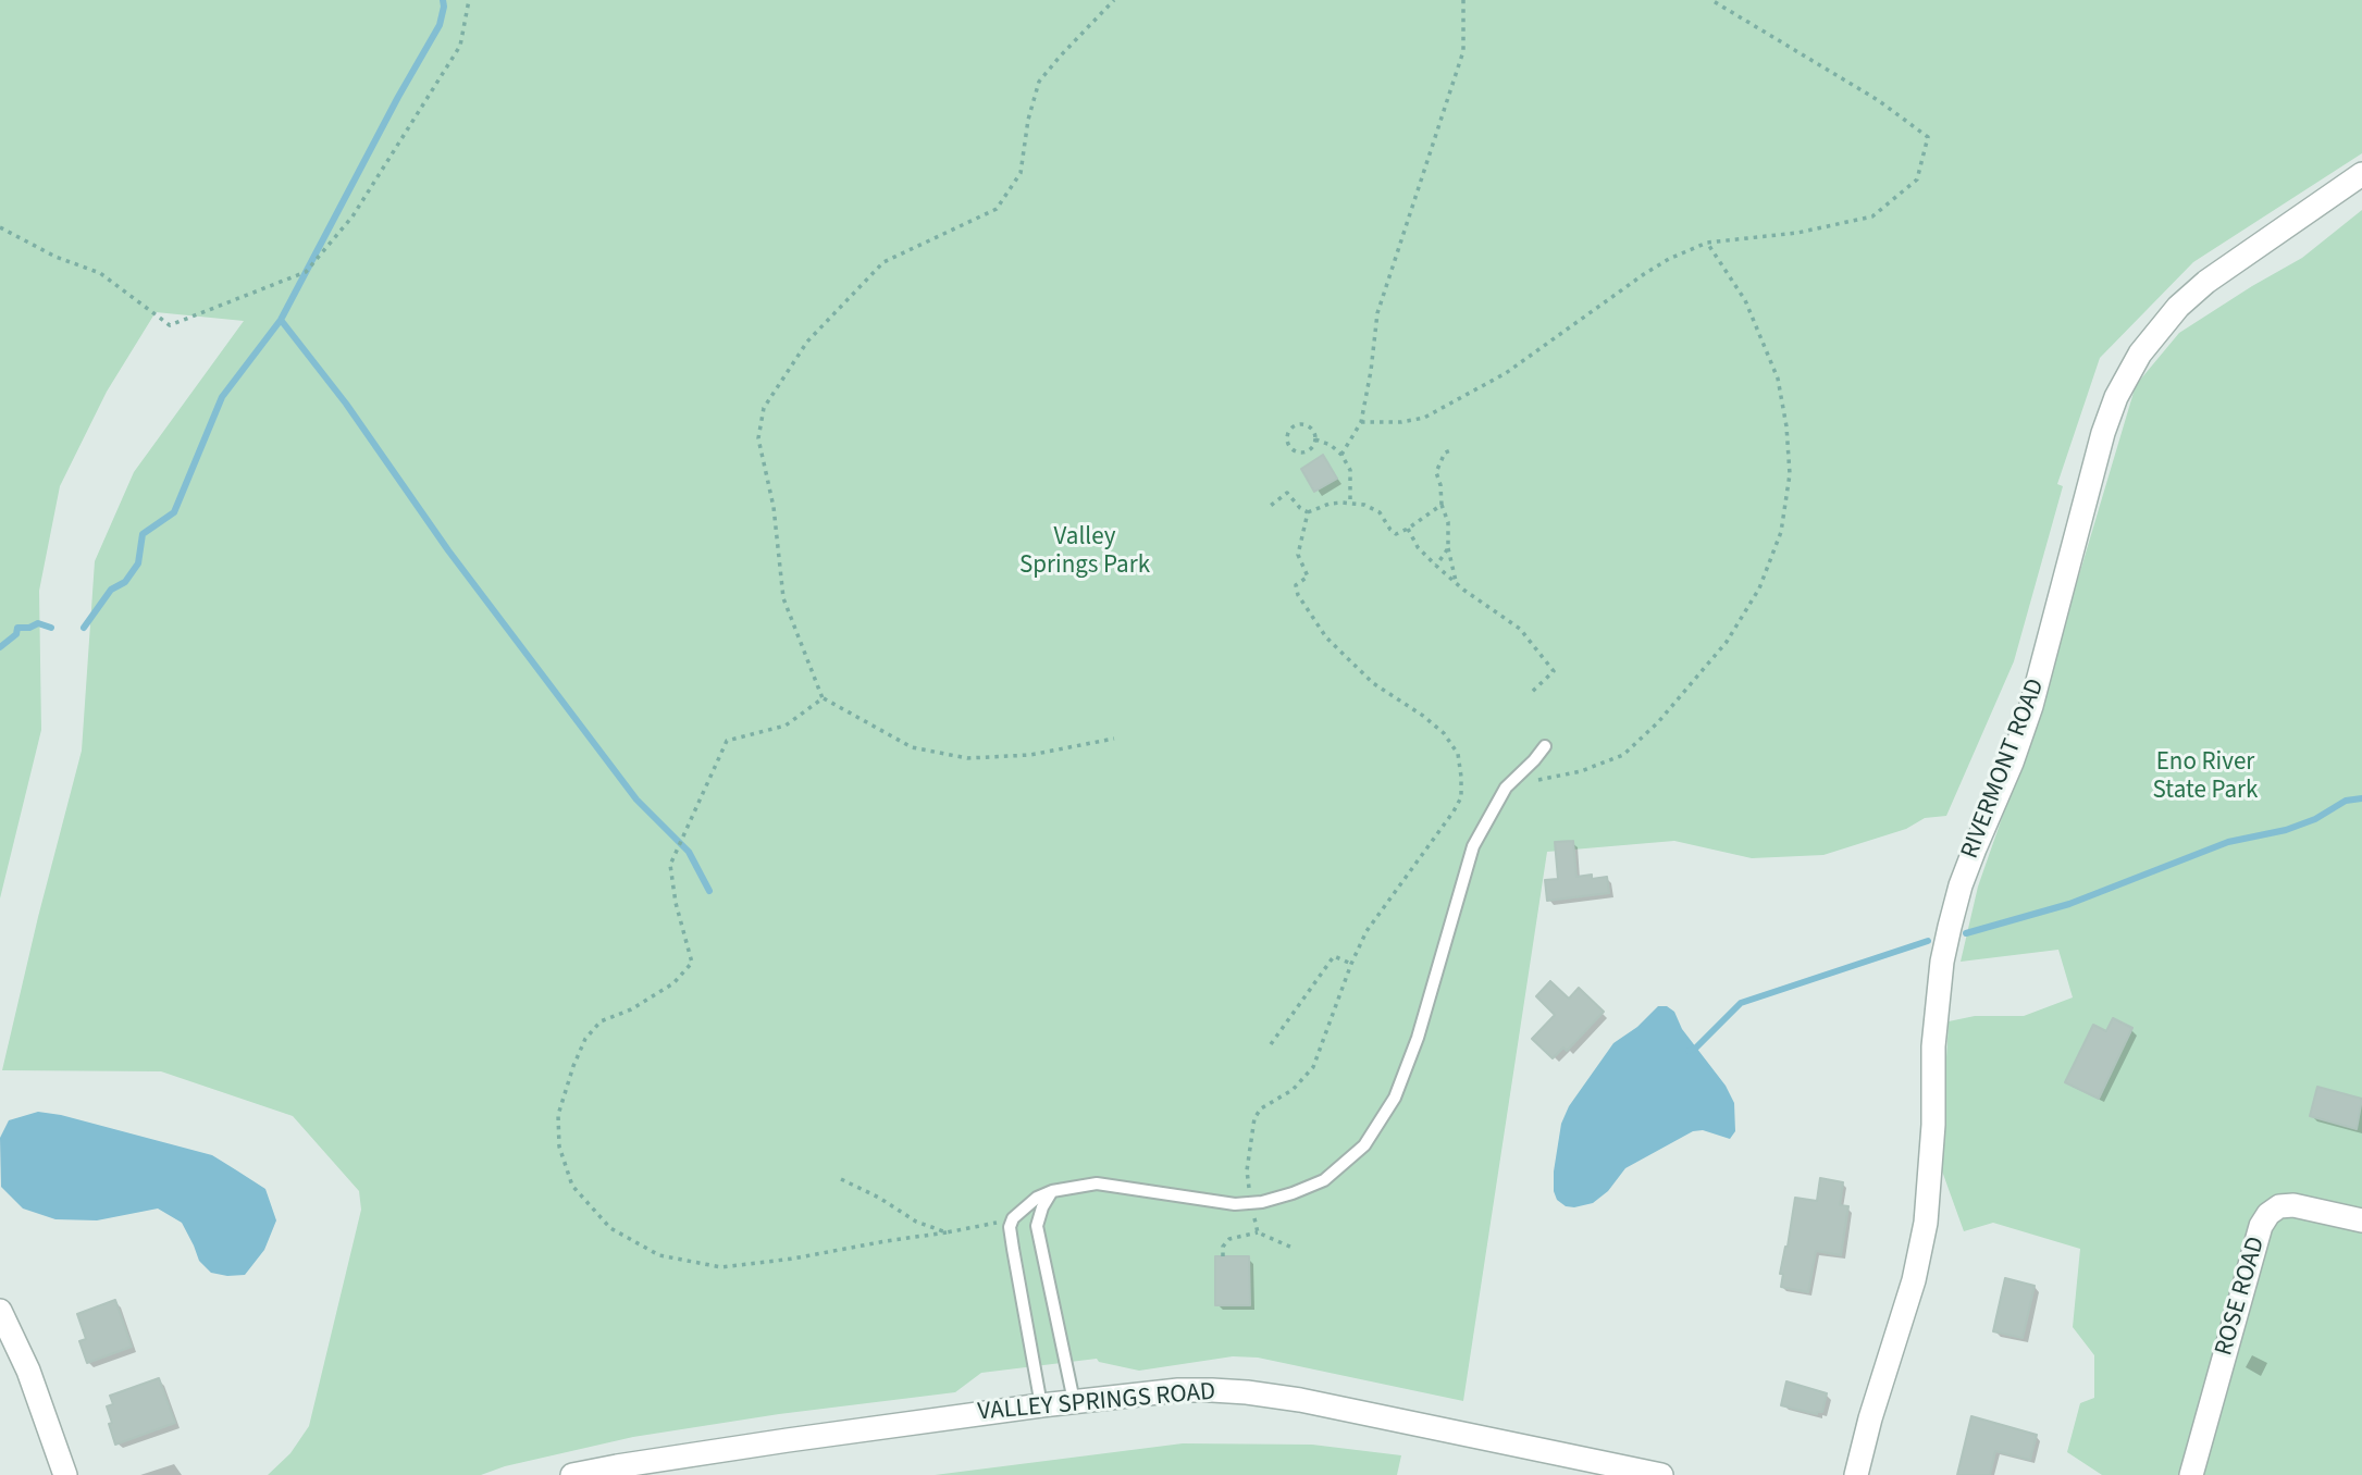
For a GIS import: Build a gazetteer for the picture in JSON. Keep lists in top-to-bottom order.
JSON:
{
  "streets": {
    "street": ["RIVERMONT ROAD", "ROSE ROAD", "VALLEY SPRINGS ROAD"]
  },
  "parks": ["Valley Springs Park", "Eno River State Park"]
}
